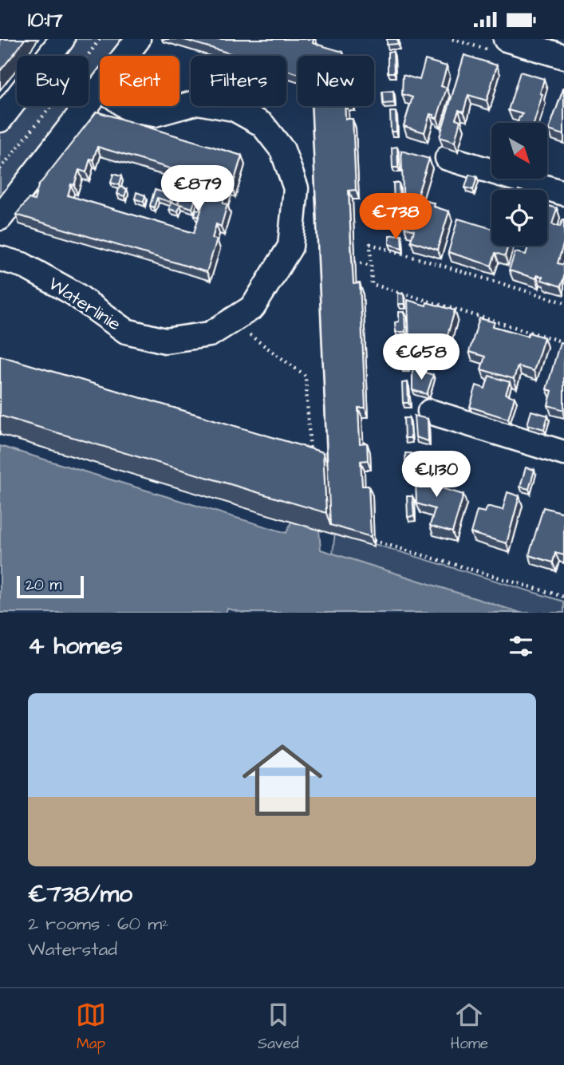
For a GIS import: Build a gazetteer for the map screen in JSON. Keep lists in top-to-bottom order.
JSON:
{
  "streets": {
    "street": ["Waterlinie"]
  },
  "scale_bar": "20 m",
  "north": "bottom right",
  "page": {
    "status": "10:17",
    "chip": [
      "Buy",
      "Rent",
      "Filters",
      "New"
    ],
    "price": [
      "€879",
      "€738",
      "€658",
      "€1,130"
    ],
    "scale": "20 m",
    "heading": "4 homes",
    "list": [
      {
        "name": "€738/mo",
        "note": "2 rooms · 60 m² · Waterstad"
      }
    ],
    "tabs": ["Map", "Saved", "Home"]
  }
}
